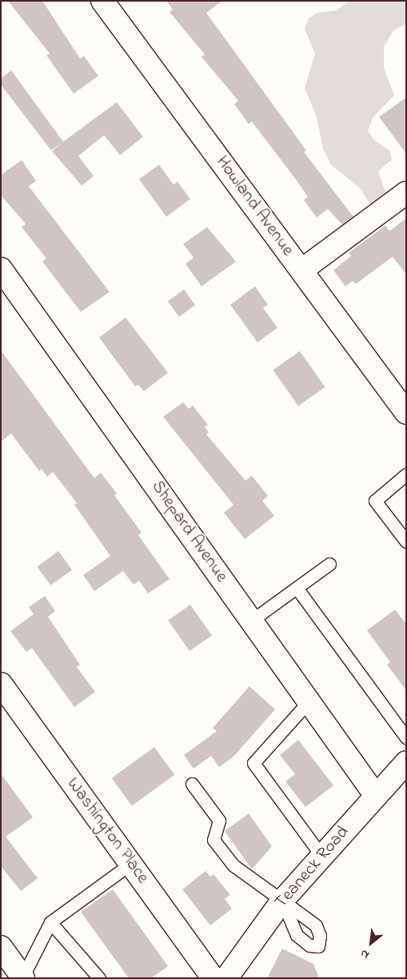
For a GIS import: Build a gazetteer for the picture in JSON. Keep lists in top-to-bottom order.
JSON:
{
  "streets": {
    "street": [
      "Howland Avenue",
      "Shepard Avenue",
      "Washington Place",
      "Teaneck Road"
    ]
  },
  "crossings": [
    ["Shepard Avenue", "Teaneck Road"]
  ],
  "north": "bottom left"
}
